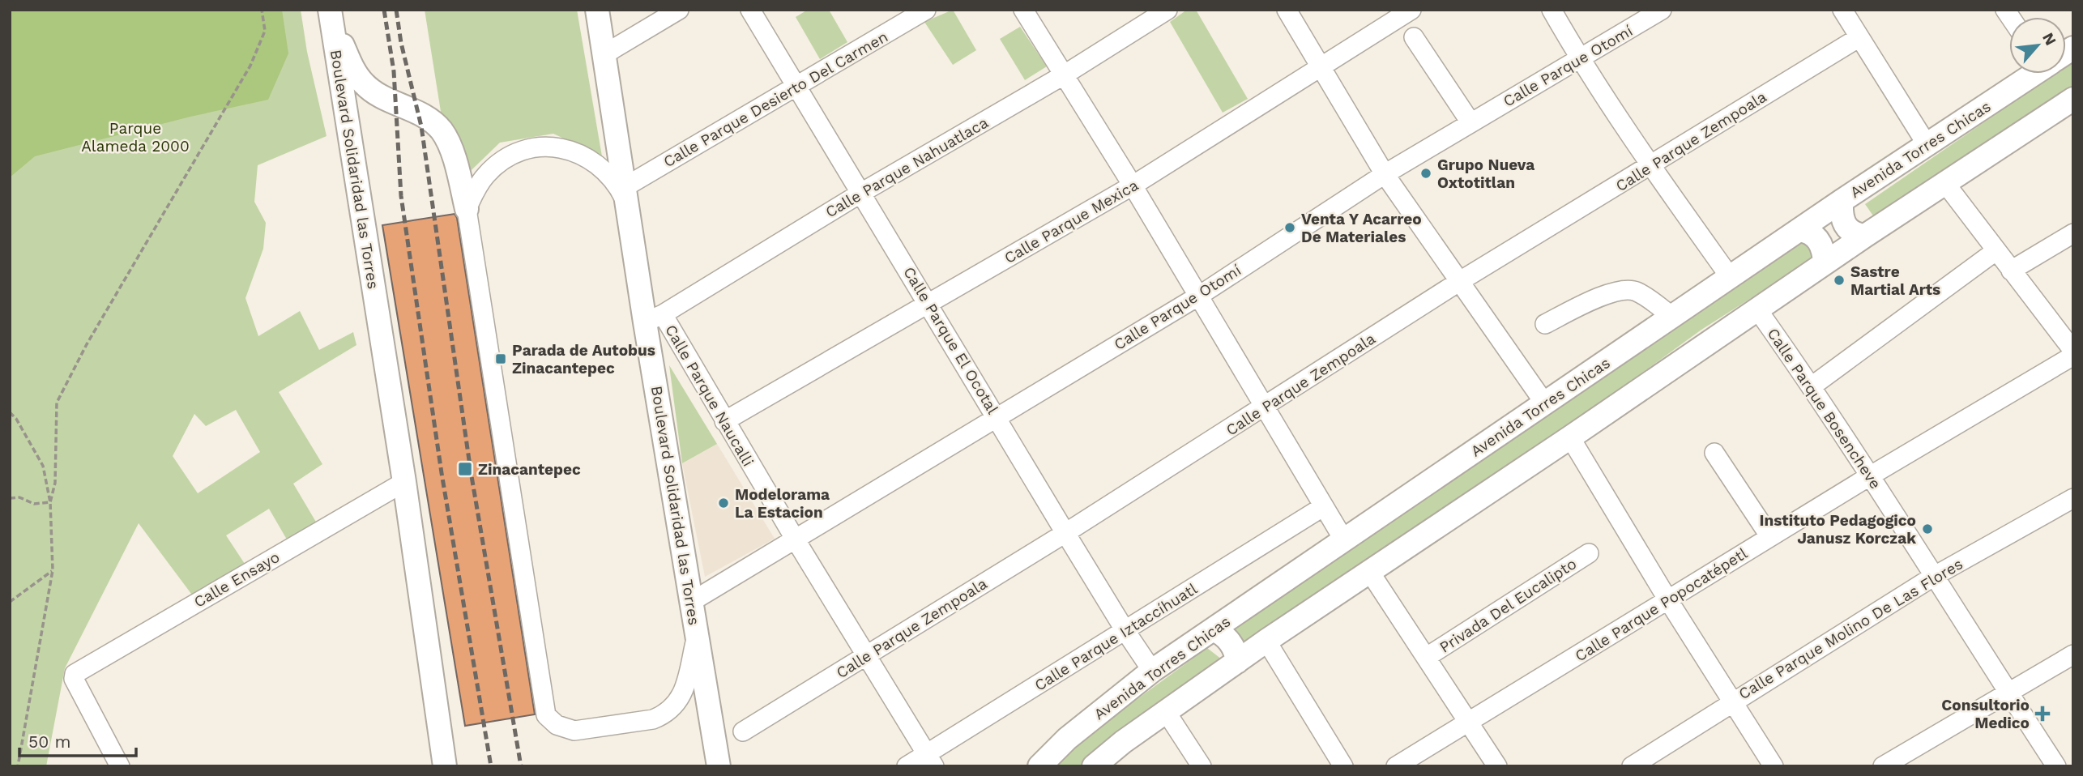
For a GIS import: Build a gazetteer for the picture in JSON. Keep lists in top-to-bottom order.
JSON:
{
  "streets": {
    "main road": ["Avenida Torres Chicas", "Boulevard Solidaridad las Torres"],
    "street": [
      "Calle Parque Otomí",
      "Calle Parque Desierto Del Carmen",
      "Calle Parque Zempoala",
      "Calle Parque Nahuatlaca",
      "Calle Parque Mexica",
      "Calle Parque El Ocotal",
      "Calle Parque Naucalli",
      "Calle Parque Bosencheve",
      "Calle Ensayo",
      "Calle Parque Popocatépetl",
      "Privada Del Eucalipto",
      "Calle Parque Molino De Las Flores",
      "Calle Parque Iztaccíhuatl"
    ]
  },
  "crossings": [
    ["Calle Parque Otomí", "Boulevard Solidaridad las Torres"],
    ["Calle Parque Otomí", "Calle Parque El Ocotal"],
    ["Calle Parque Otomí", "Calle Parque Naucalli"],
    ["Calle Parque Desierto Del Carmen", "Boulevard Solidaridad las Torres"],
    ["Calle Parque Desierto Del Carmen", "Calle Parque El Ocotal"],
    ["Calle Parque Zempoala", "Calle Parque El Ocotal"],
    ["Calle Parque Zempoala", "Calle Parque Naucalli"],
    ["Avenida Torres Chicas", "Calle Parque El Ocotal"],
    ["Calle Parque Nahuatlaca", "Boulevard Solidaridad las Torres"],
    ["Calle Parque Nahuatlaca", "Calle Parque El Ocotal"],
    ["Calle Parque Nahuatlaca", "Calle Parque Naucalli"],
    ["Boulevard Solidaridad las Torres", "Calle Parque Naucalli"],
    ["Boulevard Solidaridad las Torres", "Calle Ensayo"],
    ["Calle Parque Mexica", "Calle Parque El Ocotal"],
    ["Calle Parque Mexica", "Calle Parque Naucalli"],
    ["Calle Parque El Ocotal", "Calle Parque Iztaccíhuatl"],
    ["Calle Parque Naucalli", "Calle Parque Iztaccíhuatl"],
    ["Calle Parque Bosencheve", "Calle Parque Popocatépetl"],
    ["Calle Parque Bosencheve", "Calle Parque Molino De Las Flores"]
  ],
  "parks": ["Parque Alameda 2000"],
  "places": {
    "other": [
      "Grupo Nueva Oxtotitlan",
      "Venta Y Acarreo De Materiales",
      "Sastre Martial Arts",
      "Modelorama La Estacion",
      "Instituto Pedagogico Janusz Korczak"
    ],
    "transit": ["Parada de Autobus Zinacantepec", "Zinacantepec"],
    "health": ["Consultorio Medico"]
  },
  "scale_bar": "50 m",
  "north": "top right"
}
